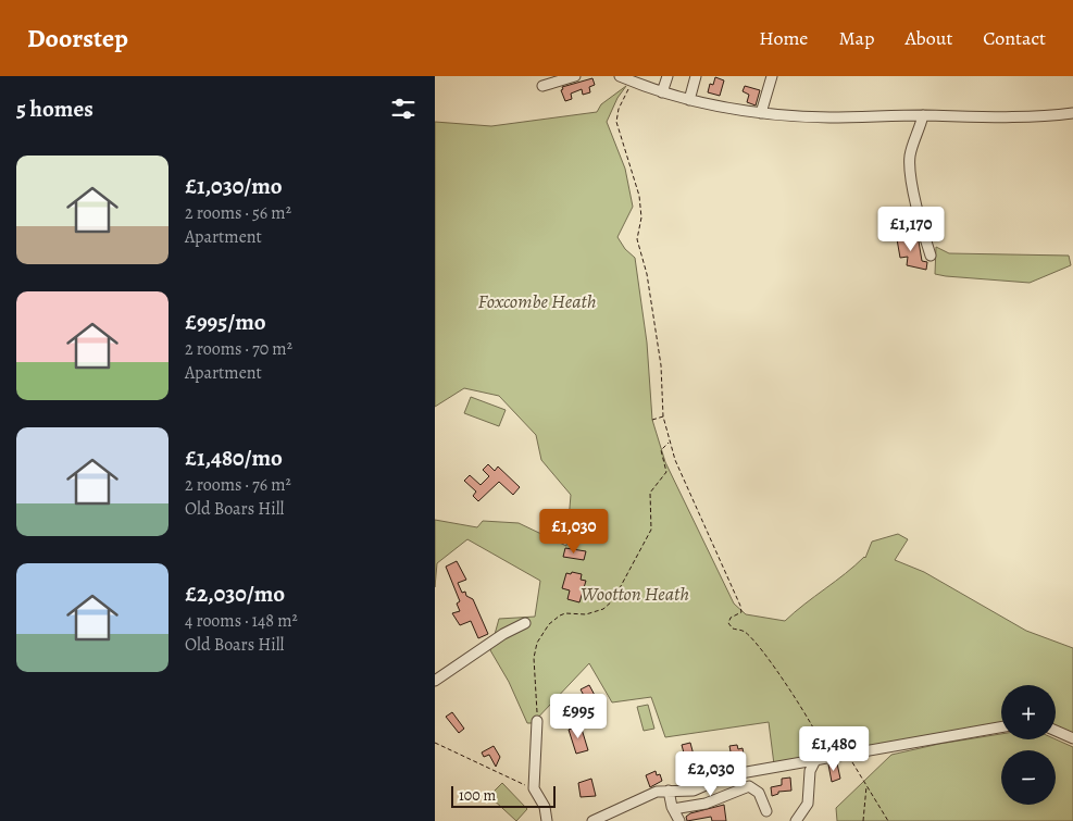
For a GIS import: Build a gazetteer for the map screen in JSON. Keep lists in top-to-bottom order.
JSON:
{
  "parks": ["Foxcombe Heath", "Wootton Heath"],
  "scale_bar": "100 m",
  "page": {
    "header": "Doorstep",
    "nav": [
      "Home",
      "Map",
      "About",
      "Contact"
    ],
    "heading": "5 homes",
    "list": [
      {
        "name": "£1,030/mo",
        "note": "2 rooms · 56 m² · Apartment"
      },
      {
        "name": "£995/mo",
        "note": "2 rooms · 70 m² · Apartment"
      },
      {
        "name": "£1,480/mo",
        "note": "2 rooms · 76 m² · Old Boars Hill"
      },
      {
        "name": "£2,030/mo",
        "note": "4 rooms · 148 m² · Old Boars Hill"
      }
    ],
    "price": [
      "£1,170",
      "£1,030",
      "£995",
      "£1,480",
      "£2,030"
    ],
    "map_buttons": ["+", "−"],
    "scale": "100 m"
  }
}
